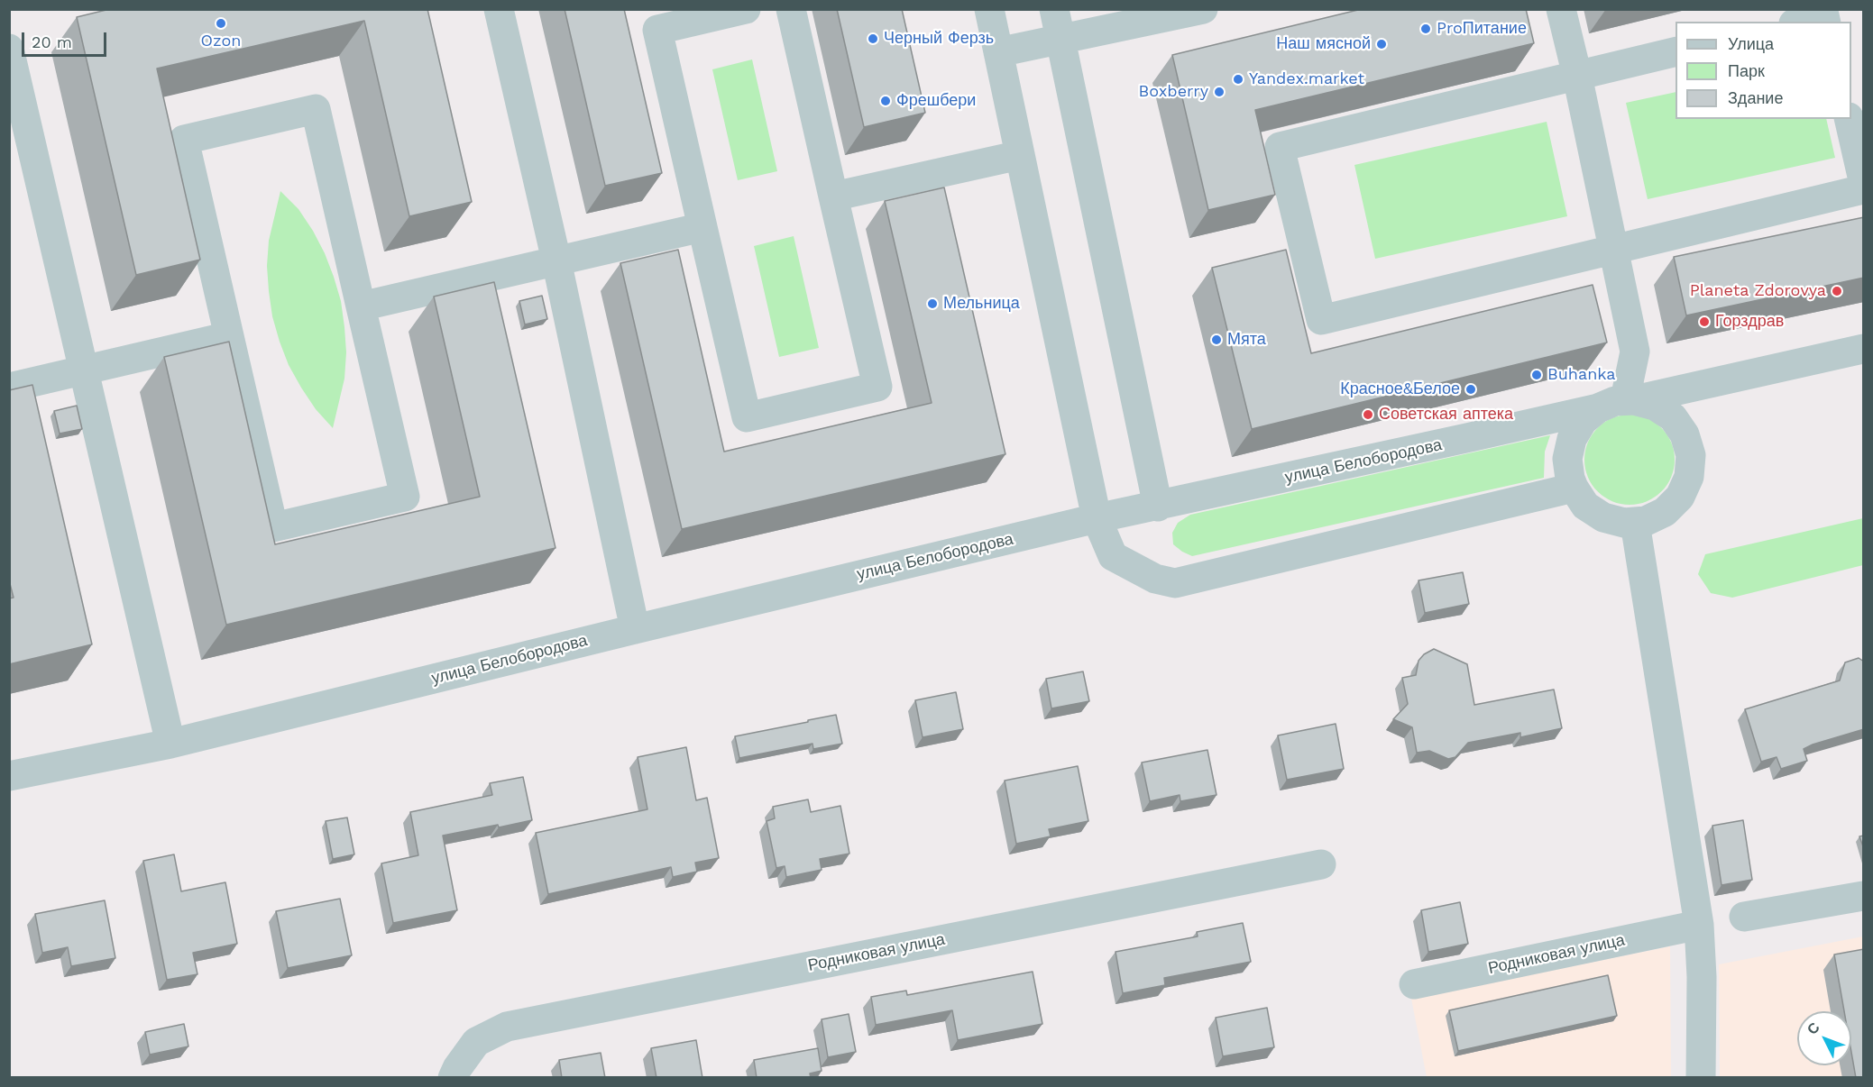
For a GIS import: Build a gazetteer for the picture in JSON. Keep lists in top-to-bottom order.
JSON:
{
  "streets": {
    "street": ["улица Белобородова", "Родниковая улица"]
  },
  "places": [
    "Ozon",
    "ProПитание",
    "Черный Ферзь",
    "Наш мясной",
    "Yandex.market",
    "Boxberry",
    "Фрешбери",
    "Planeta Zdorovya",
    "Мельница",
    "Горздрав",
    "Мята",
    "Buhanka",
    "Красное&Белое",
    "Советская аптека"
  ],
  "legend": ["Улица", "Парк", "Здание"],
  "scale_bar": "20 m",
  "north": "top left"
}
